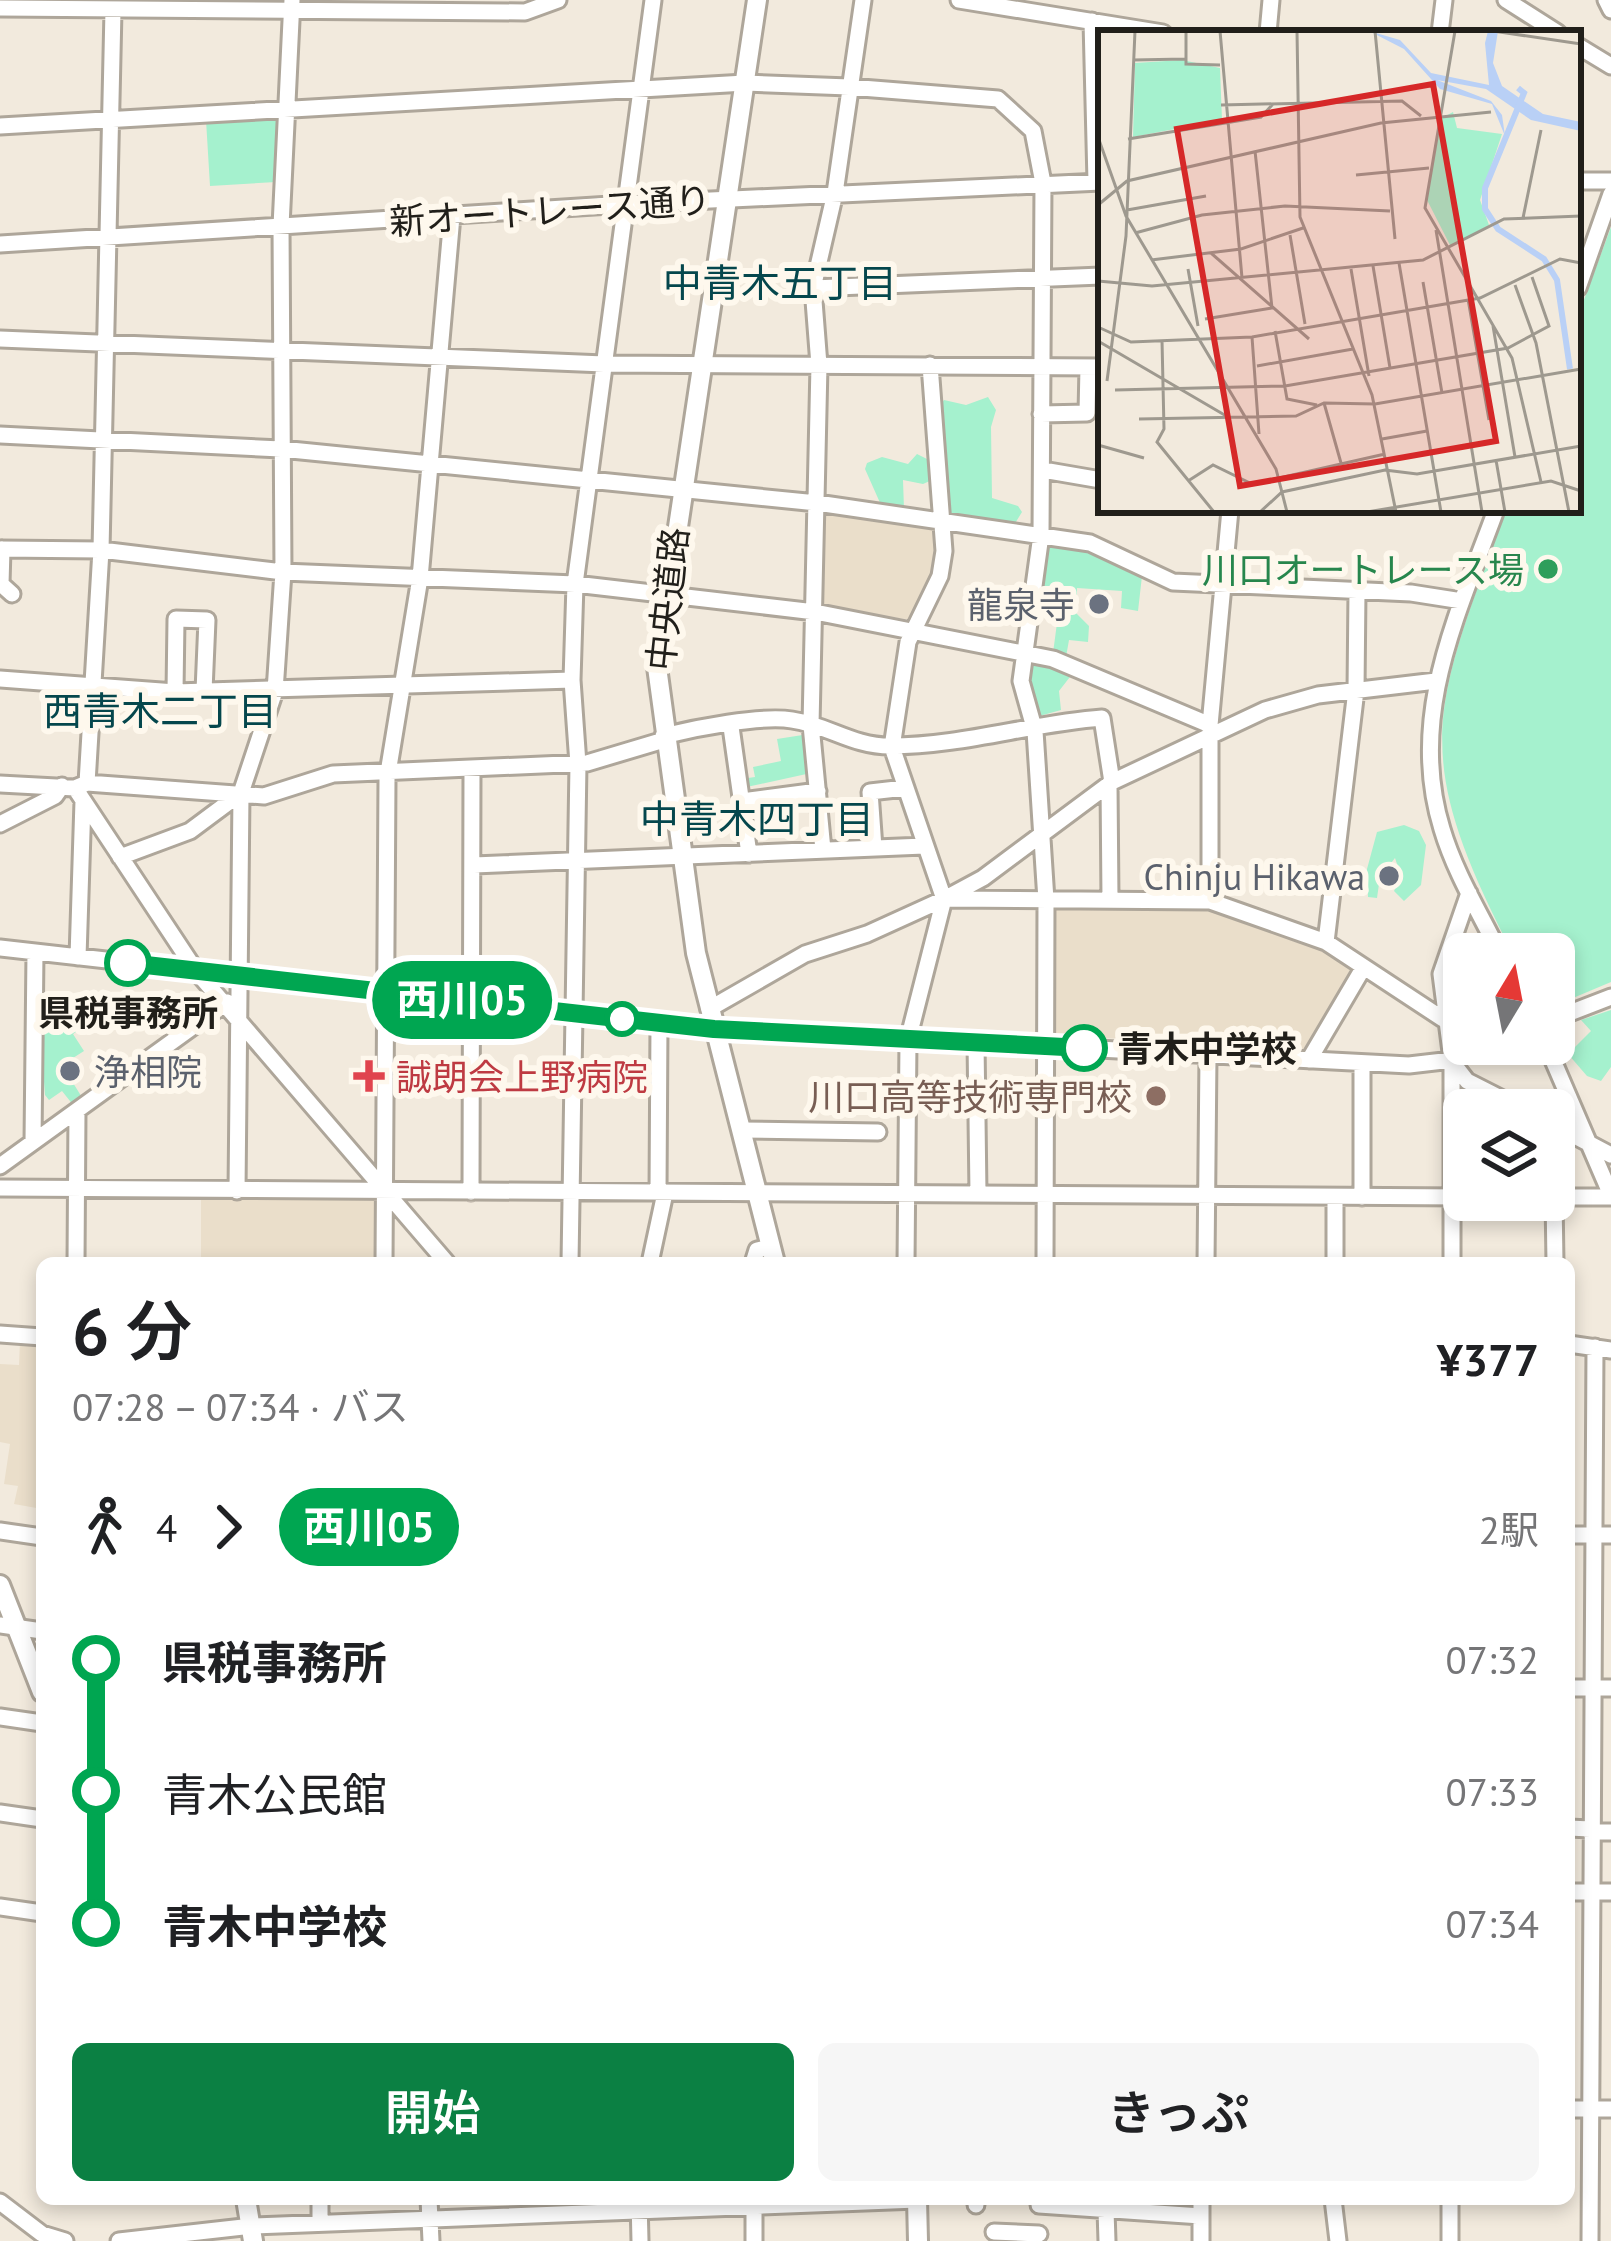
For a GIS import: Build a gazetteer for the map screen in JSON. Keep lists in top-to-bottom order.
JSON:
{
  "streets": {
    "main road": ["中央道路"],
    "street": ["新オートレース通り"]
  },
  "crossings": [
    ["新オートレース通り", "中央道路"]
  ],
  "districts": ["中青木五丁目", "西青木二丁目", "中青木四丁目"],
  "places": {
    "other": [
      "川口オートレース場",
      "龍泉寺",
      "Chinju Hikawa",
      "県税事務所",
      "青木中学校",
      "浄相院",
      "川口高等技術専門校"
    ],
    "health": ["誠朗会上野病院"]
  },
  "lines": ["bus line 西川05"],
  "north": "top",
  "page": {
    "on_map": "西川05",
    "heading": ["6 分", "07:28 – 07:34 · バス", "¥377"],
    "legs": ["4", "西川05", "2駅"],
    "list": [
      {
        "name": "県税事務所",
        "value": "07:32"
      },
      {
        "name": "青木公民館",
        "value": "07:33"
      },
      {
        "name": "青木中学校",
        "value": "07:34"
      }
    ],
    "buttons": ["開始", "きっぷ"]
  }
}
